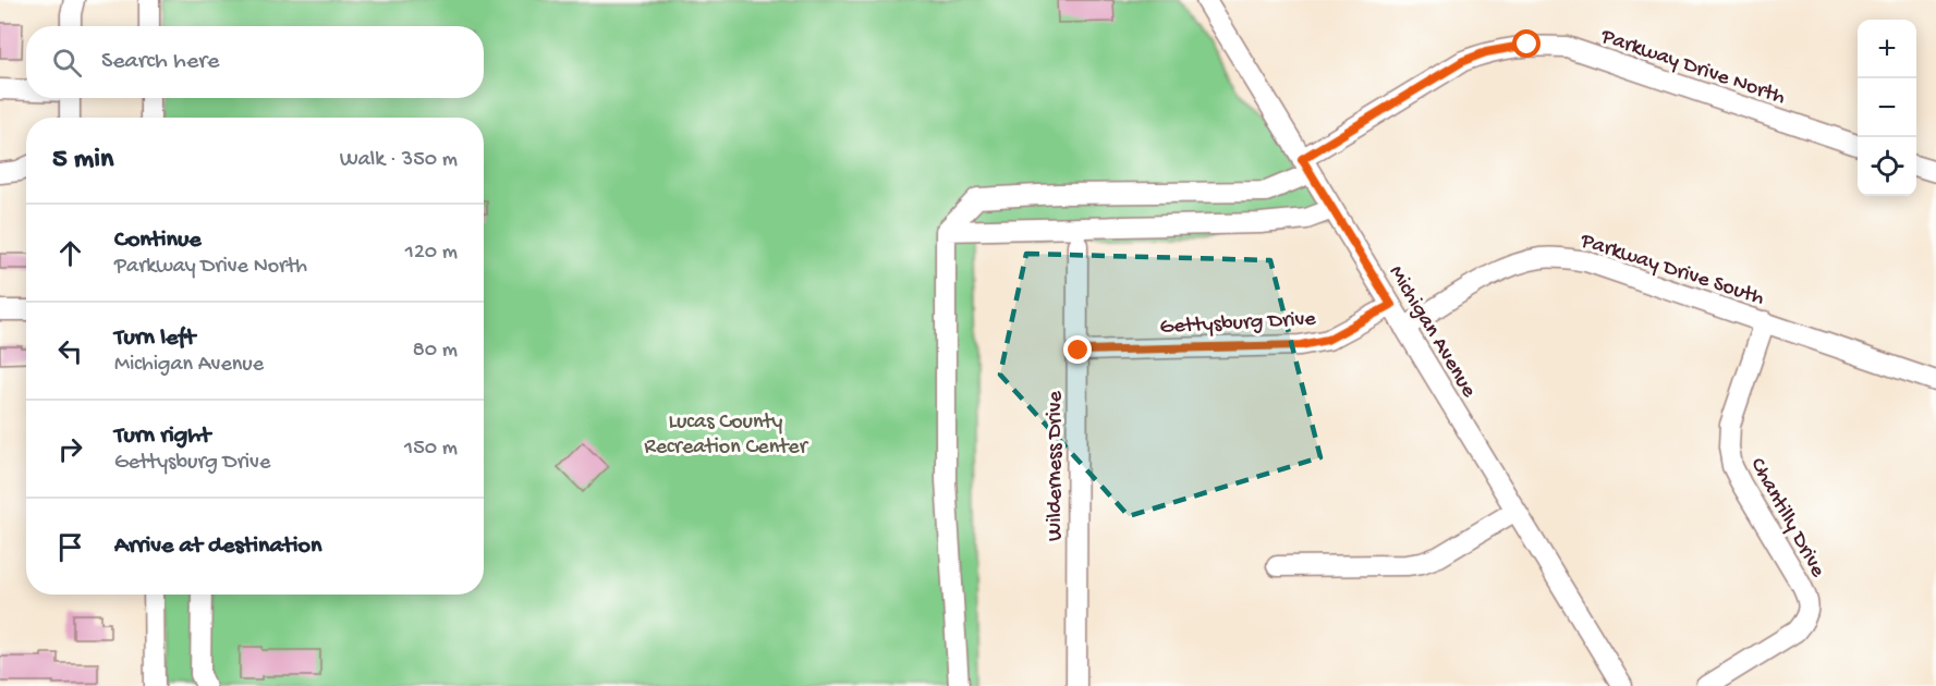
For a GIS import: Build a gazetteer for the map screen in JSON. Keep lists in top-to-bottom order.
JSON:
{
  "streets": {
    "street": [
      "Parkway Drive North",
      "Parkway Drive South",
      "Gettysburg Drive",
      "Michigan Avenue",
      "Wilderness Drive",
      "Chantilly Drive"
    ]
  },
  "crossings": [
    ["Parkway Drive North", "Michigan Avenue"],
    ["Parkway Drive South", "Michigan Avenue"],
    ["Parkway Drive South", "Chantilly Drive"],
    ["Gettysburg Drive", "Michigan Avenue"],
    ["Gettysburg Drive", "Wilderness Drive"]
  ],
  "parks": ["Lucas County Recreation Center"],
  "page": {
    "map_buttons": ["+", "−"],
    "search": "Search here",
    "heading": ["5 min", "Walk · 350 m"],
    "list": [
      ["Continue", "Parkway Drive North", "120 m"],
      ["Turn left", "Michigan Avenue", "80 m"],
      ["Turn right", "Gettysburg Drive", "150 m"],
      "Arrive at destination"
    ]
  }
}
